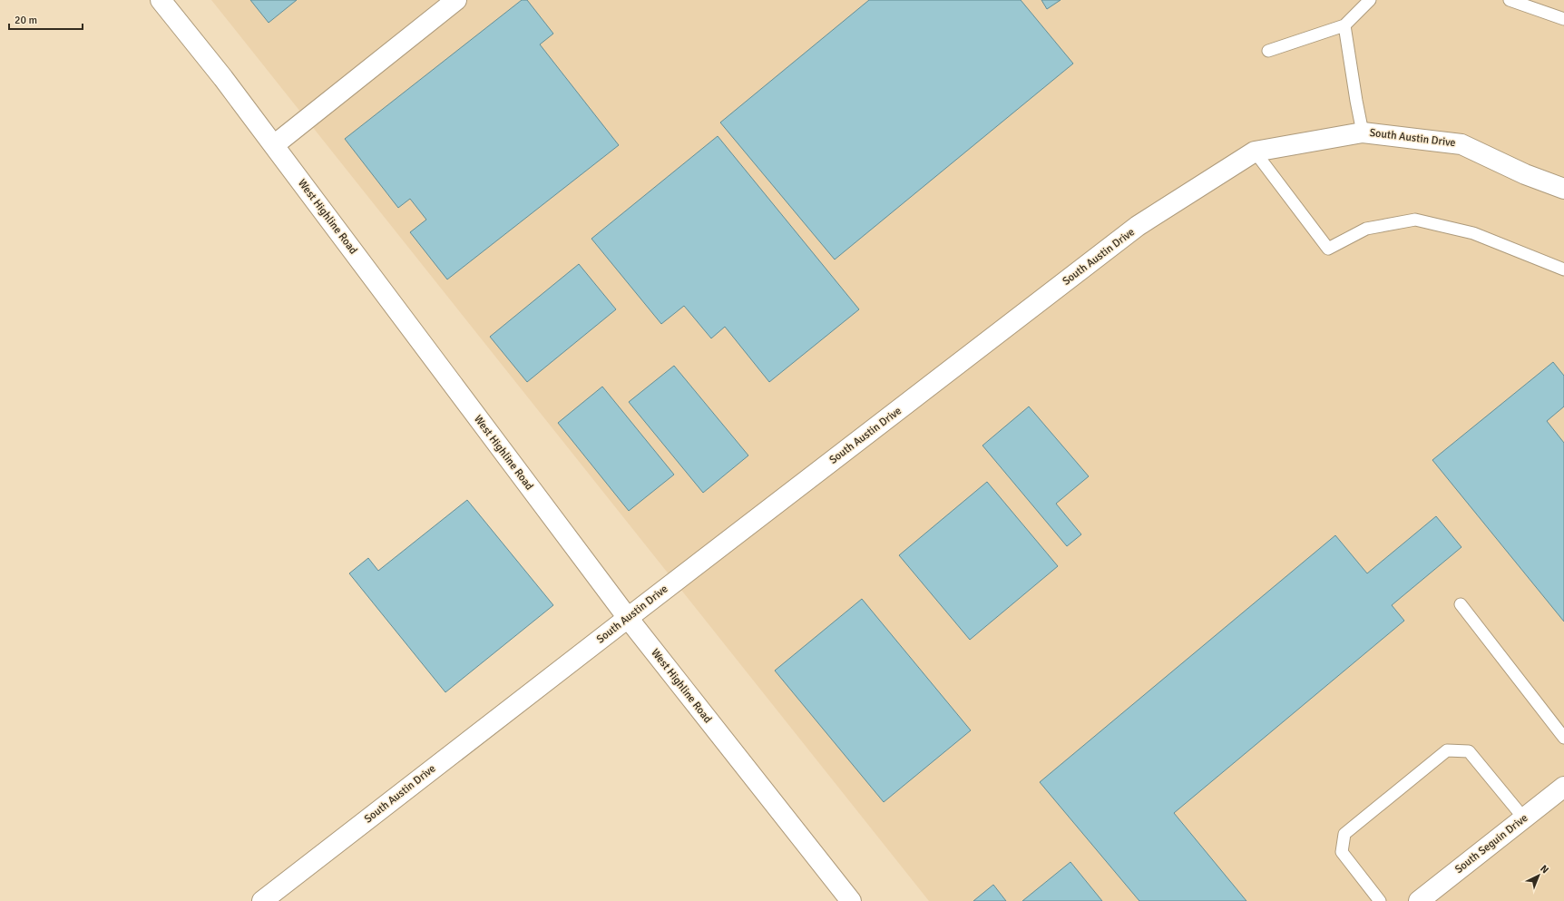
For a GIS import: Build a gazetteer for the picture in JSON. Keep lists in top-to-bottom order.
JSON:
{
  "streets": {
    "street": ["South Austin Drive", "West Highline Road", "South Seguin Drive"]
  },
  "crossings": [
    ["South Austin Drive", "West Highline Road"]
  ],
  "scale_bar": "20 m",
  "north": "top right"
}
